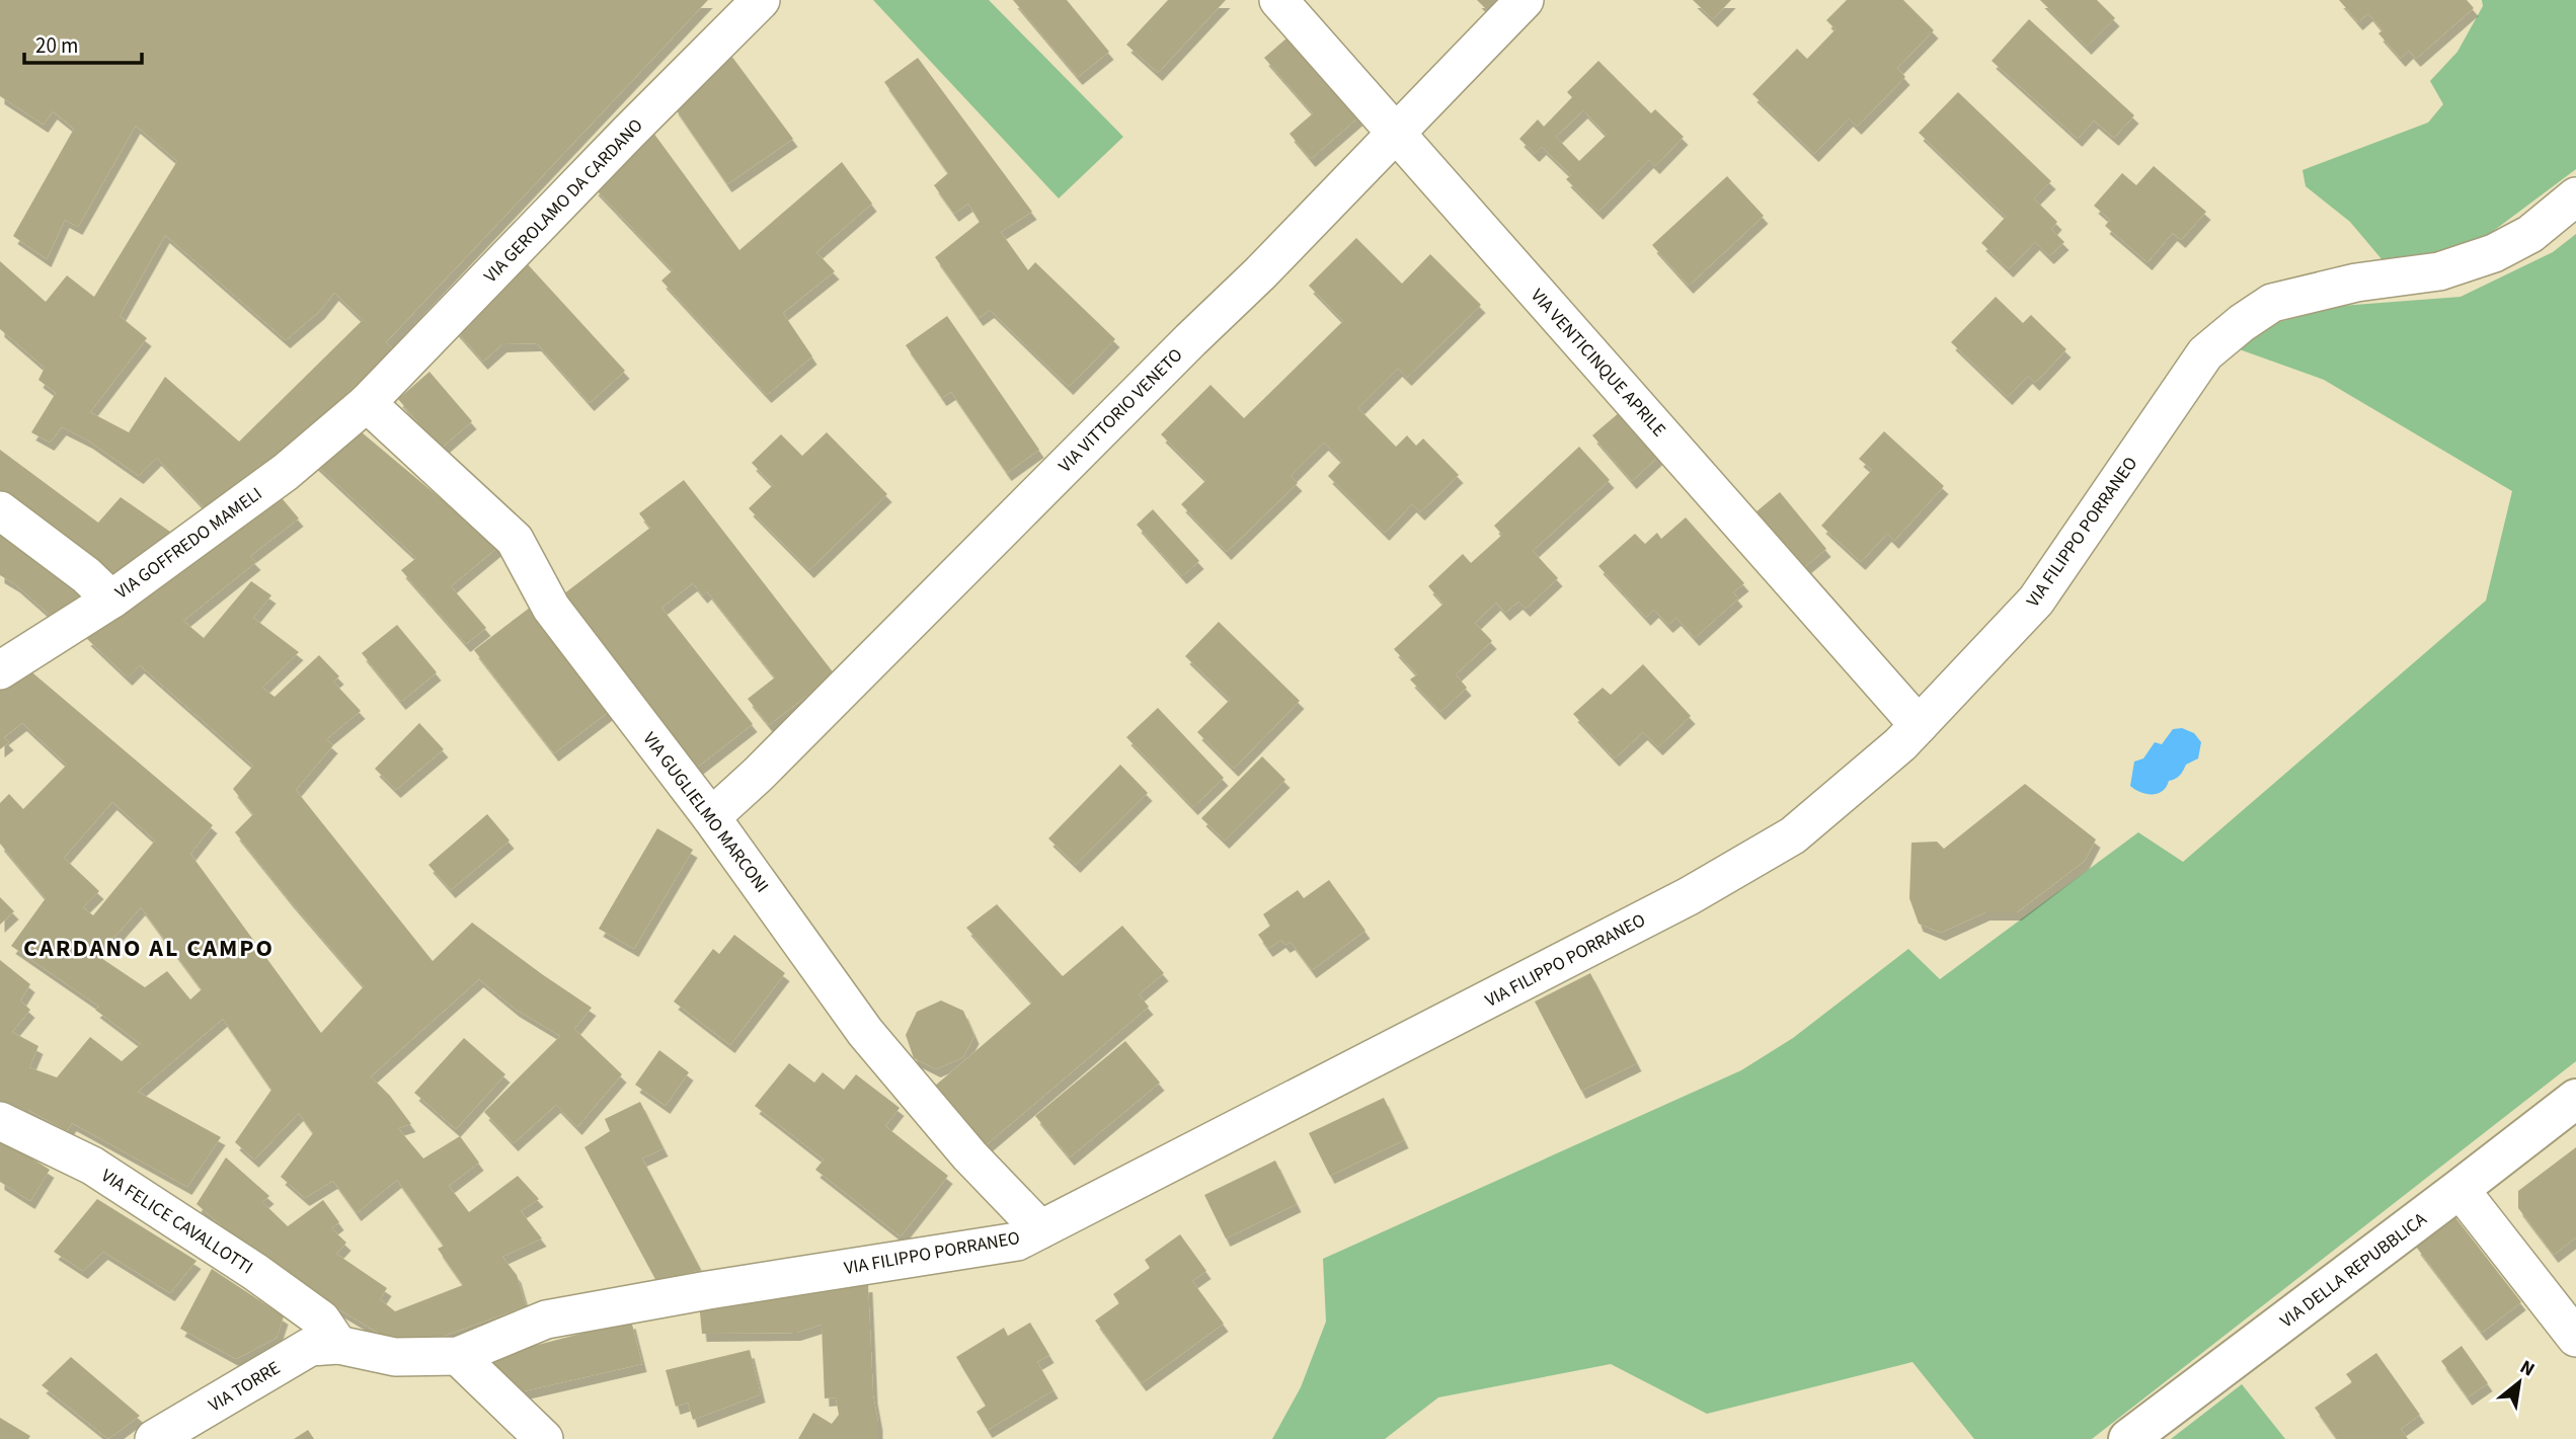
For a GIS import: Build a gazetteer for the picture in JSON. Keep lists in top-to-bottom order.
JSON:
{
  "streets": {
    "street": [
      "VIA GEROLAMO DA CARDANO",
      "VIA VENTICINQUE APRILE",
      "VIA VITTORIO VENETO",
      "VIA FILIPPO PORRANEO",
      "VIA GOFFREDO MAMELI",
      "VIA GUGLIELMO MARCONI",
      "VIA FELICE CAVALLOTTI",
      "VIA DELLA REPUBBLICA",
      "VIA TORRE"
    ]
  },
  "crossings": [
    ["VIA GEROLAMO DA CARDANO", "VIA GOFFREDO MAMELI"],
    ["VIA GEROLAMO DA CARDANO", "VIA GUGLIELMO MARCONI"],
    ["VIA VENTICINQUE APRILE", "VIA VITTORIO VENETO"],
    ["VIA VENTICINQUE APRILE", "VIA FILIPPO PORRANEO"],
    ["VIA VITTORIO VENETO", "VIA GUGLIELMO MARCONI"],
    ["VIA FILIPPO PORRANEO", "VIA GUGLIELMO MARCONI"],
    ["VIA FILIPPO PORRANEO", "VIA FELICE CAVALLOTTI"],
    ["VIA FILIPPO PORRANEO", "VIA TORRE"],
    ["VIA GOFFREDO MAMELI", "VIA GUGLIELMO MARCONI"],
    ["VIA FELICE CAVALLOTTI", "VIA TORRE"]
  ],
  "districts": ["CARDANO AL CAMPO"],
  "scale_bar": "20 m",
  "north": "top right"
}
